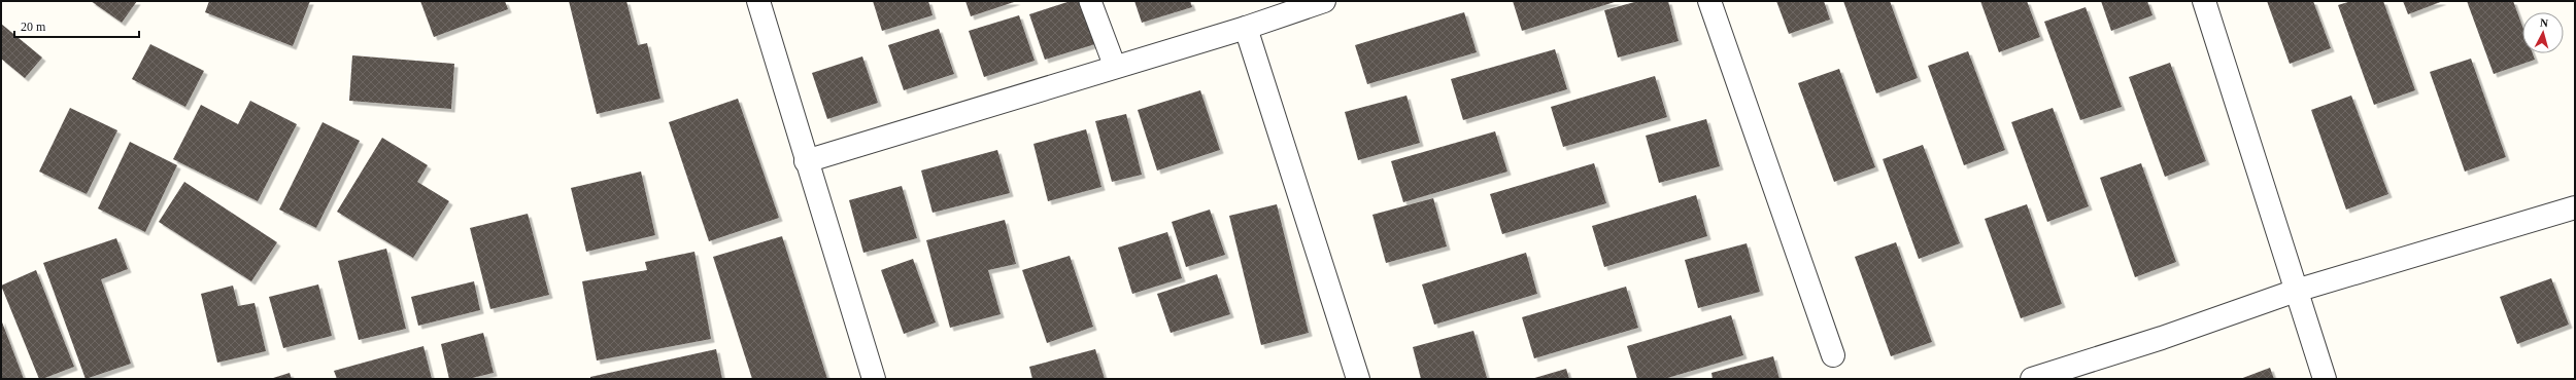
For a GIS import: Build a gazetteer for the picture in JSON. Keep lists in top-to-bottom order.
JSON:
{
  "scale_bar": "20 m",
  "north": "top"
}
